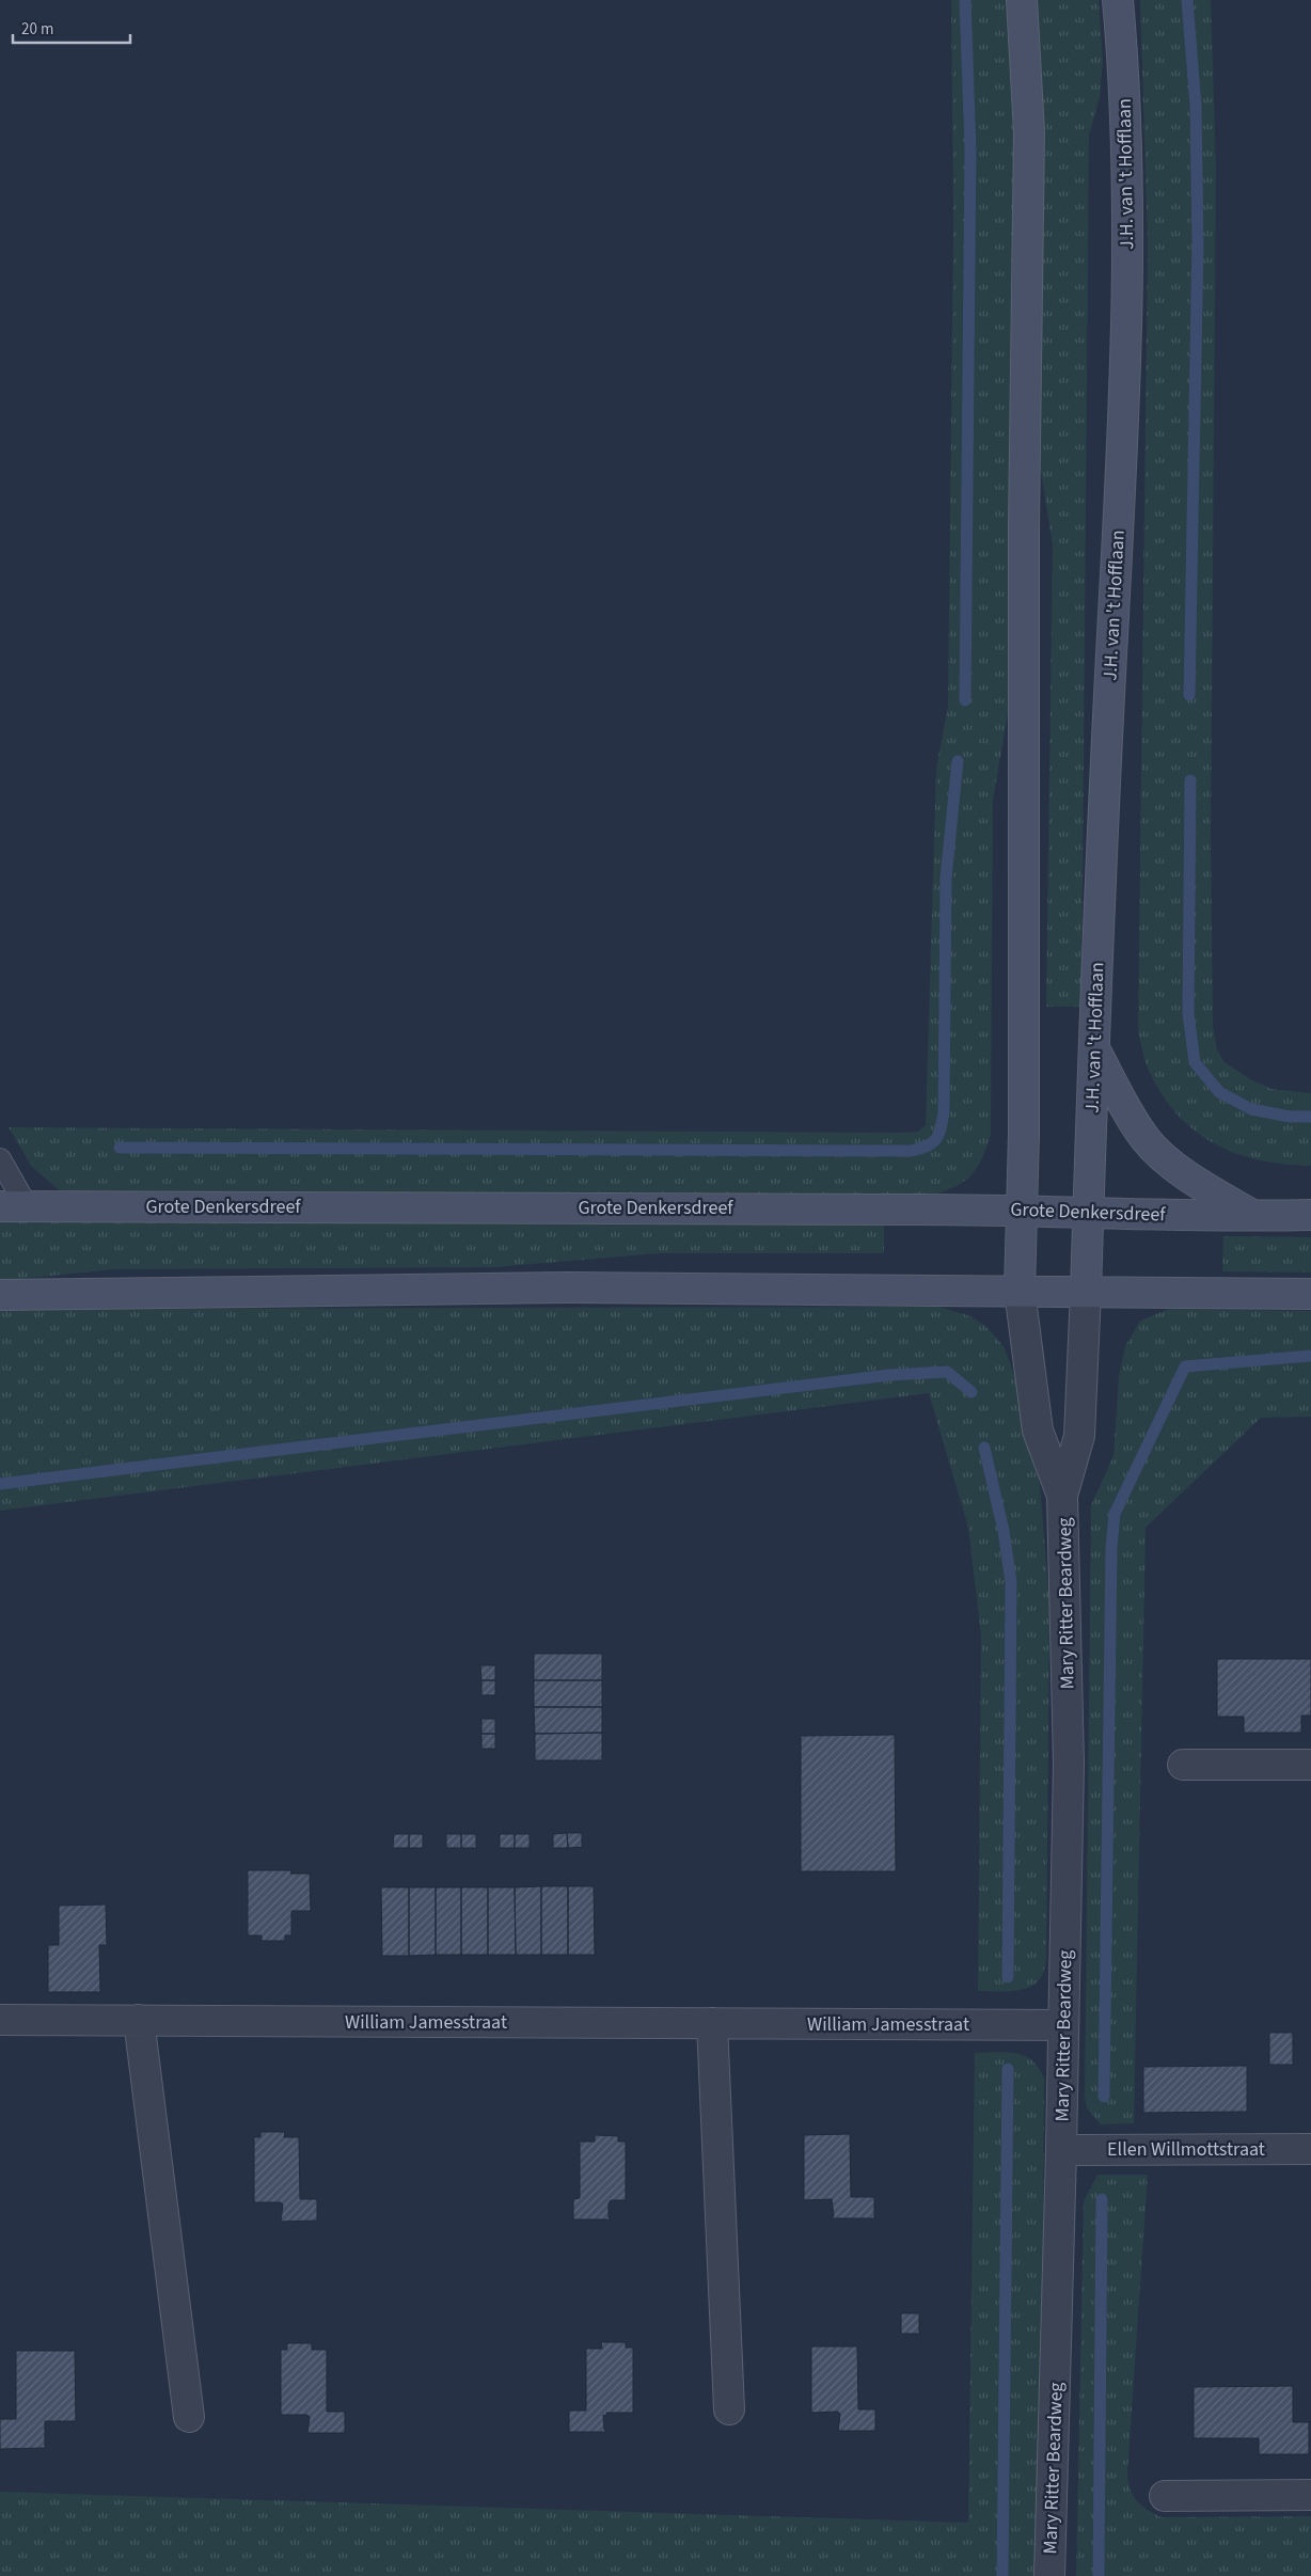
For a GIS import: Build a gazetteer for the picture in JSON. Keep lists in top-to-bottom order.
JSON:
{
  "streets": {
    "street": [
      "J.H. van 't Hofflaan",
      "Grote Denkersdreef",
      "Mary Ritter Beardweg",
      "William Jamesstraat",
      "Ellen Willmottstraat"
    ]
  },
  "crossings": [
    ["J.H. van 't Hofflaan", "Grote Denkersdreef"],
    ["J.H. van 't Hofflaan", "Mary Ritter Beardweg"],
    ["Mary Ritter Beardweg", "William Jamesstraat"],
    ["Mary Ritter Beardweg", "Ellen Willmottstraat"]
  ],
  "scale_bar": "20 m"
}
